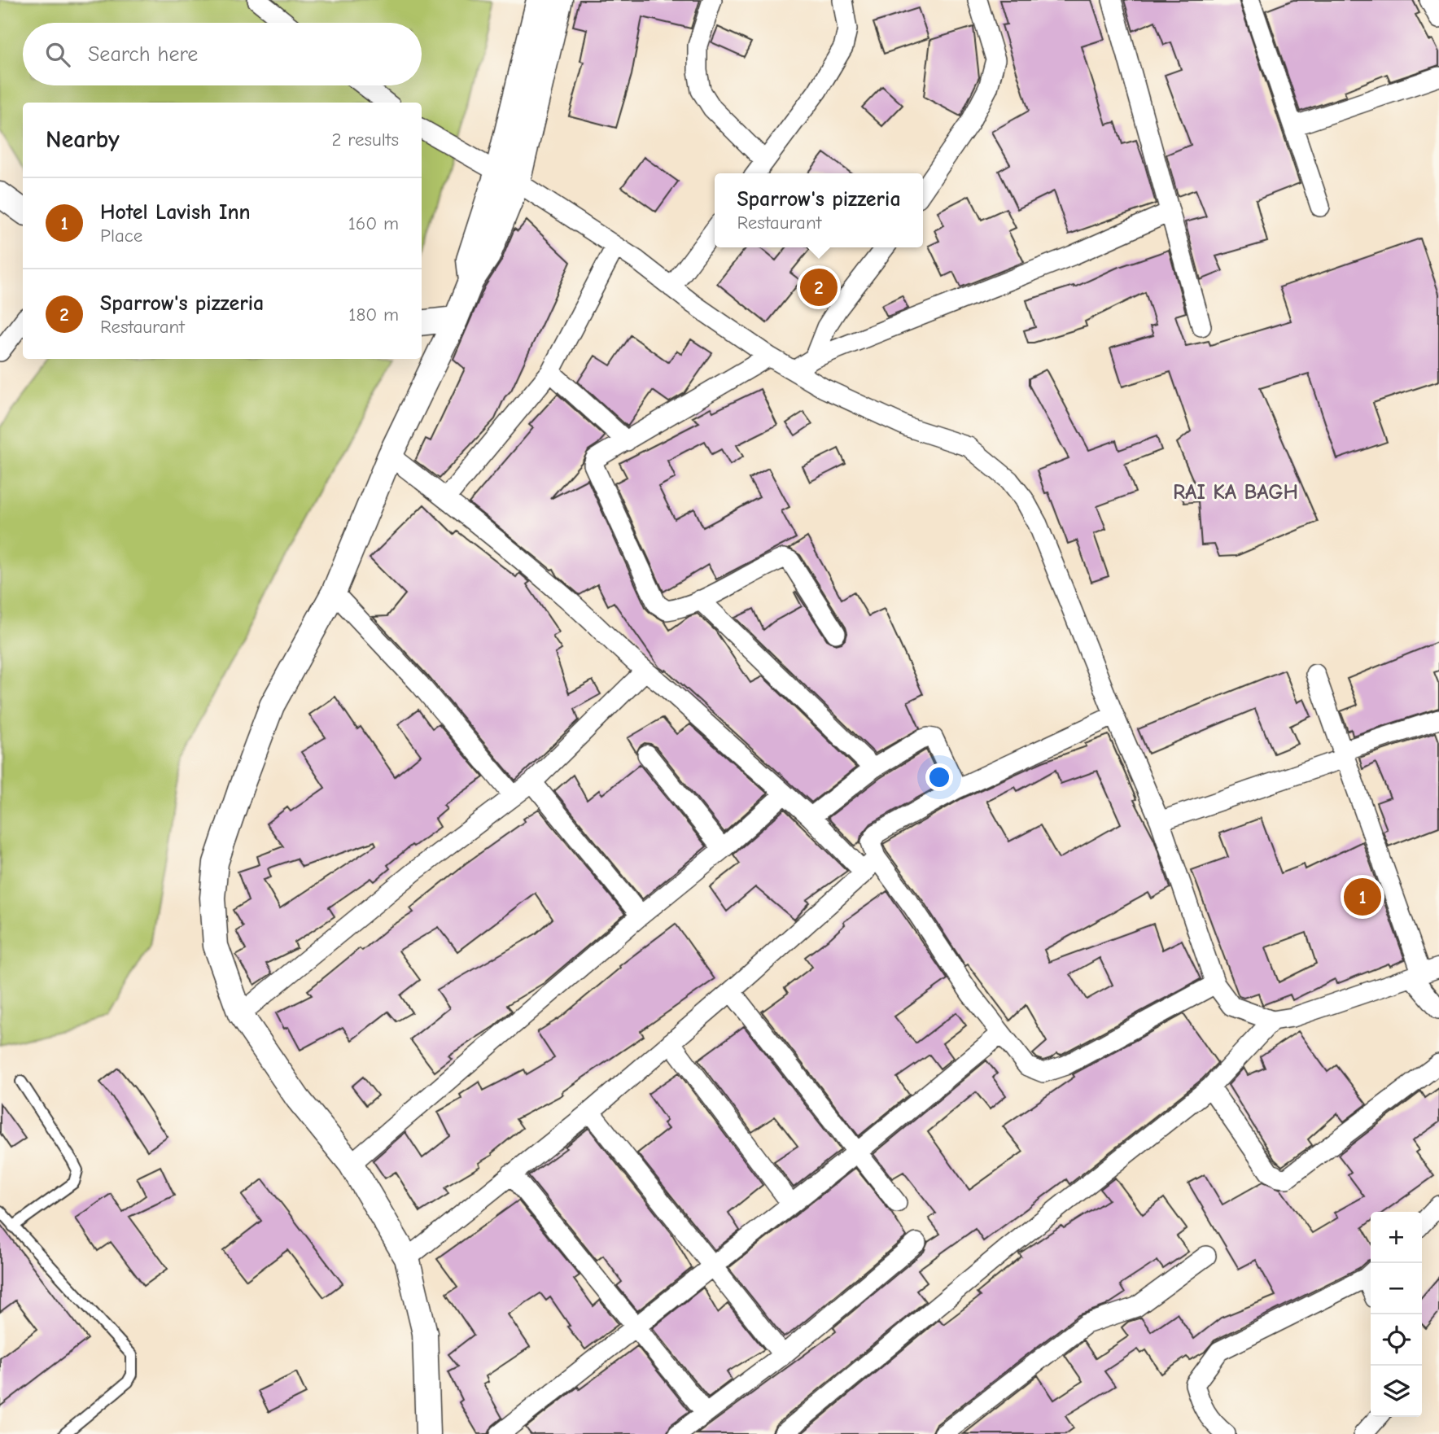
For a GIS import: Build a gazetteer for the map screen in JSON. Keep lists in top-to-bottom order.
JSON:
{
  "districts": ["RAI KA BAGH"],
  "page": {
    "search": "Search here",
    "heading": ["Nearby", "2 results"],
    "popup": ["Sparrow's pizzeria", "Restaurant"],
    "list": [
      {
        "mark": "1",
        "name": "Hotel Lavish Inn",
        "note": "Place",
        "value": "160 m"
      },
      {
        "mark": "2",
        "name": "Sparrow's pizzeria",
        "note": "Restaurant",
        "value": "180 m"
      }
    ],
    "pins": ["2", "1"],
    "map_buttons": ["+", "−"]
  }
}
